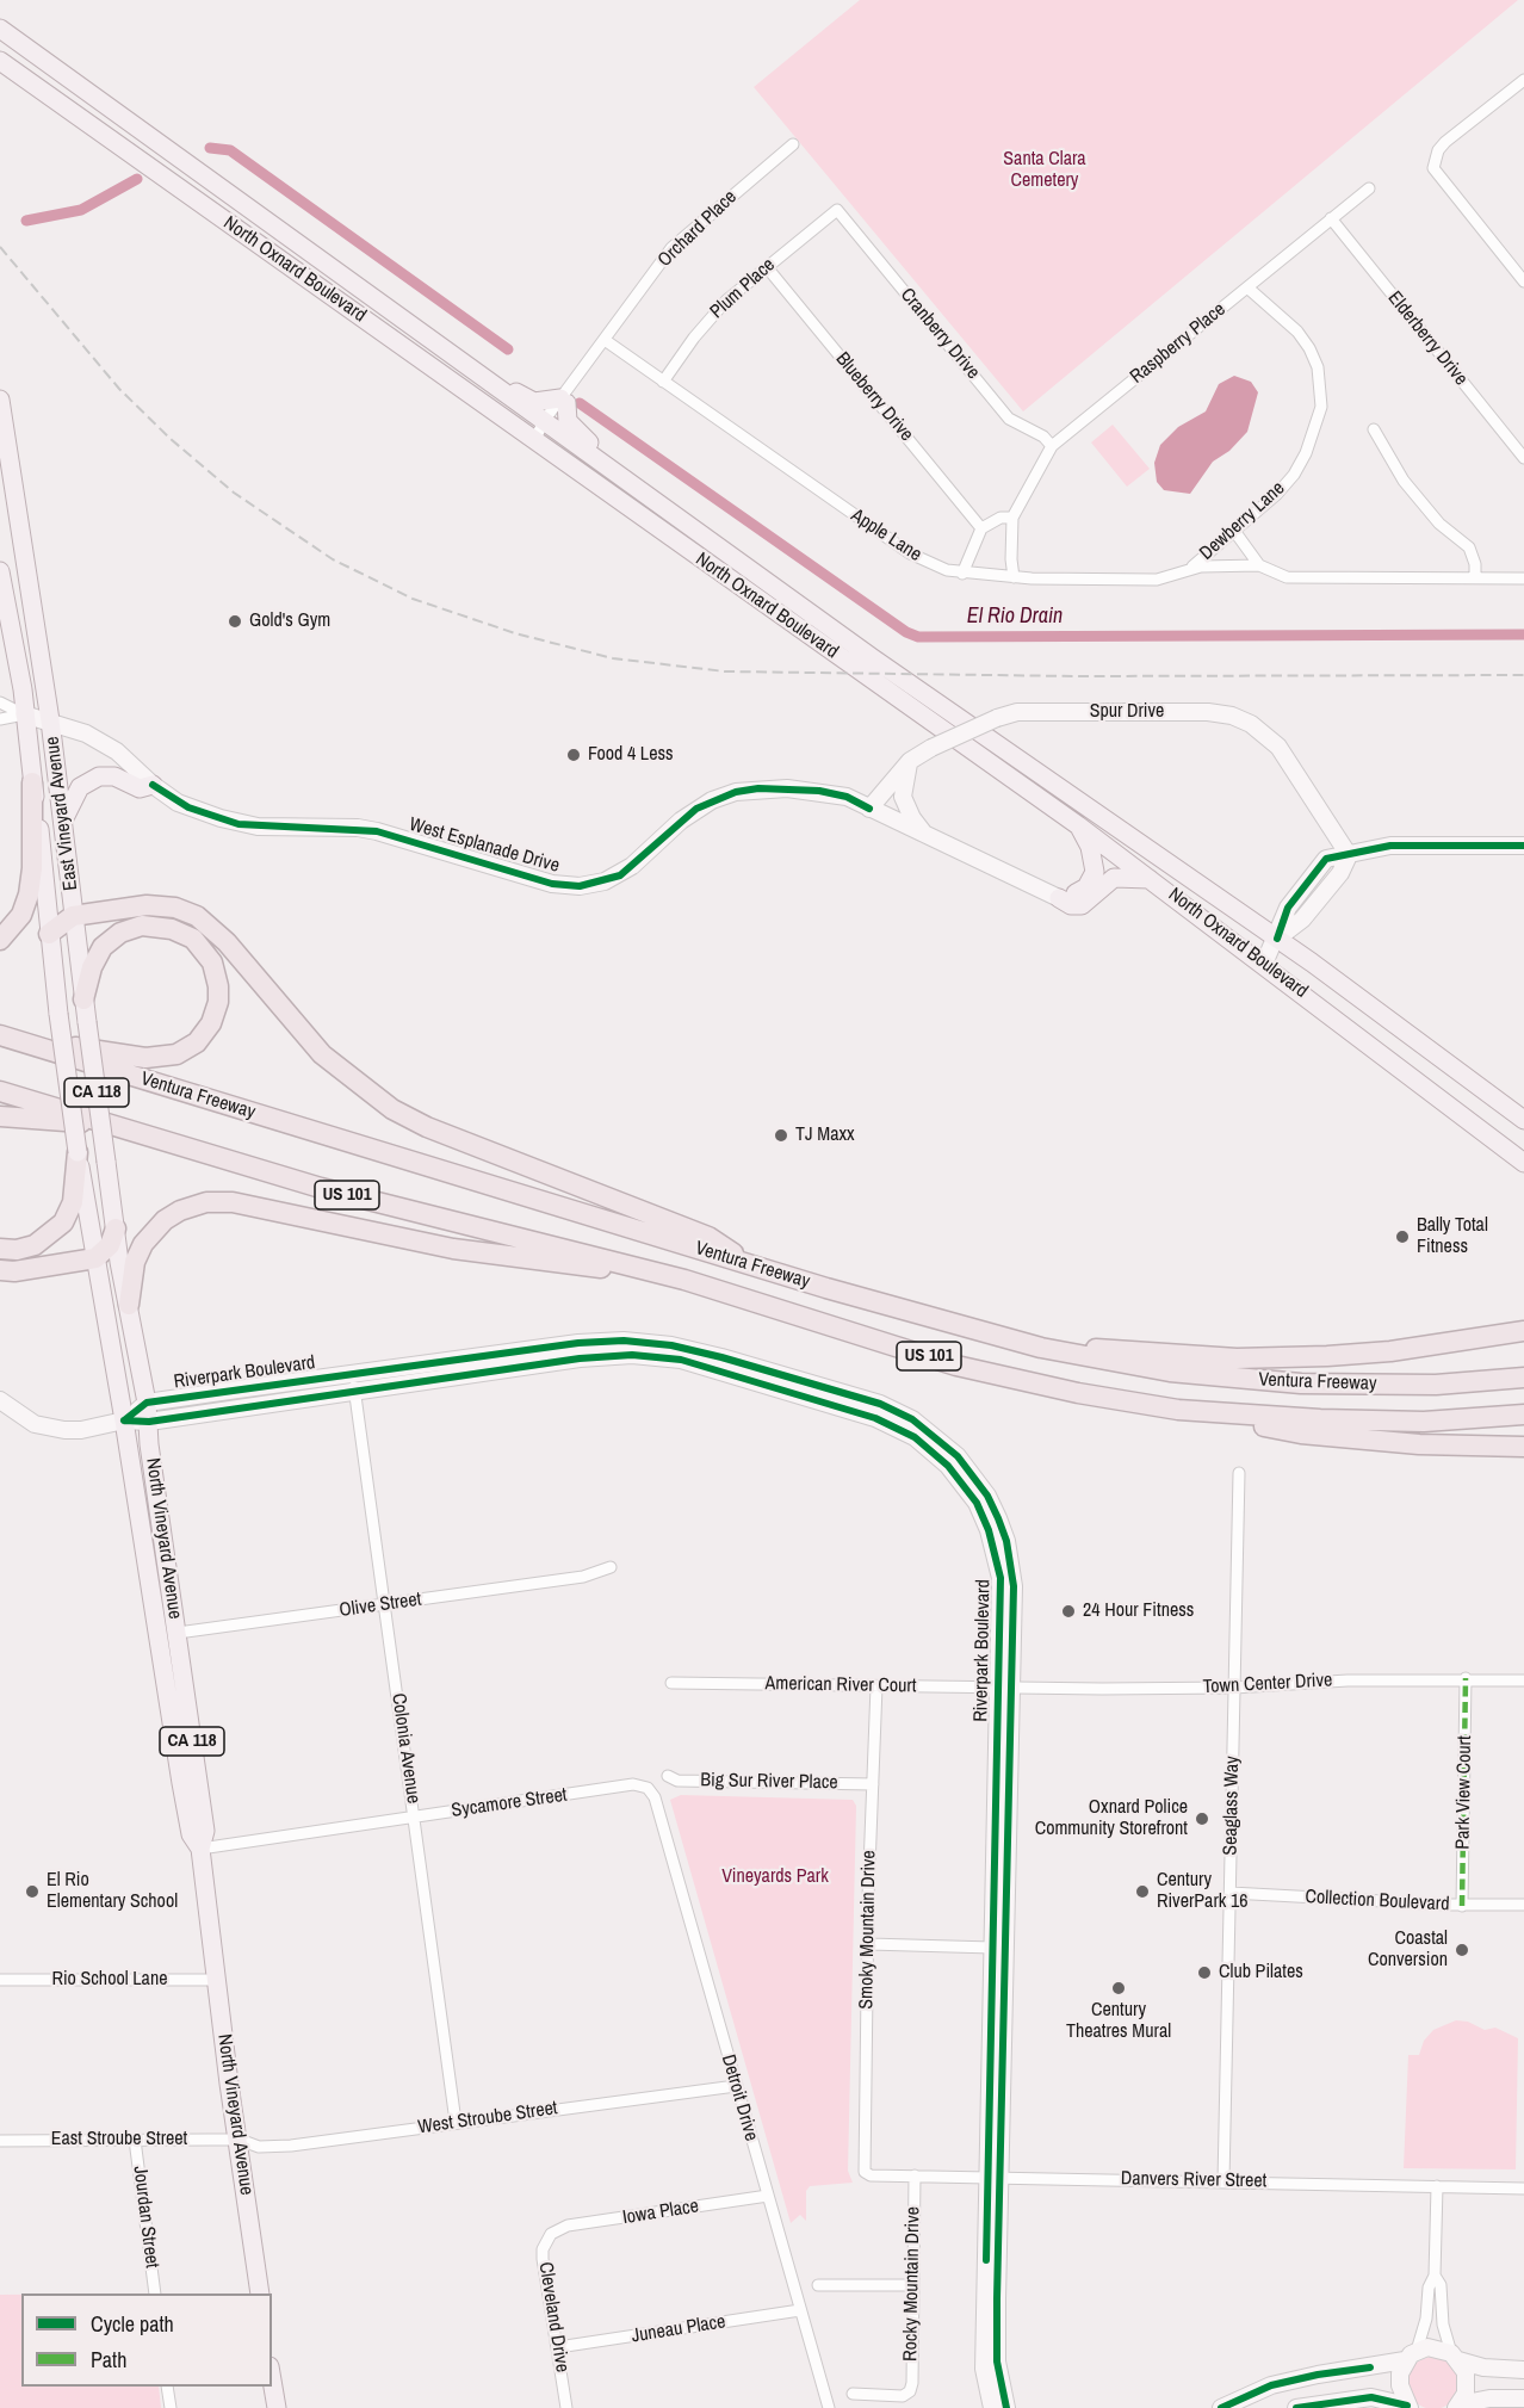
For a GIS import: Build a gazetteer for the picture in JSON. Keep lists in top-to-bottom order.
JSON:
{
  "streets": {
    "highway": ["Ventura Freeway", "US 101"],
    "main road": [
      "North Oxnard Boulevard",
      "East Vineyard Avenue",
      "CA 118",
      "North Vineyard Avenue"
    ],
    "street": [
      "Orchard Place",
      "Plum Place",
      "Cranberry Drive",
      "Elderberry Drive",
      "Raspberry Place",
      "Blueberry Drive",
      "Dewberry Lane",
      "Apple Lane",
      "Spur Drive",
      "West Esplanade Drive",
      "Riverpark Boulevard",
      "Olive Street",
      "Town Center Drive",
      "American River Court",
      "Colonia Avenue",
      "Big Sur River Place",
      "Park View Court",
      "Sycamore Street",
      "Seaglass Way",
      "Collection Boulevard",
      "Smoky Mountain Drive",
      "Rio School Lane",
      "Detroit Drive",
      "West Stroube Street",
      "East Stroube Street",
      "Danvers River Street",
      "Iowa Place",
      "Jourdan Street",
      "Rocky Mountain Drive",
      "Cleveland Drive",
      "Juneau Place"
    ]
  },
  "crossings": [
    ["Orchard Place", "North Oxnard Boulevard"],
    ["Orchard Place", "Apple Lane"],
    ["Plum Place", "Cranberry Drive"],
    ["Plum Place", "Blueberry Drive"],
    ["Plum Place", "Apple Lane"],
    ["Cranberry Drive", "Raspberry Place"],
    ["Elderberry Drive", "Raspberry Place"],
    ["Raspberry Place", "Dewberry Lane"],
    ["Raspberry Place", "Apple Lane"],
    ["Dewberry Lane", "Apple Lane"],
    ["Spur Drive", "West Esplanade Drive"],
    ["East Vineyard Avenue", "West Esplanade Drive"],
    ["East Vineyard Avenue", "North Vineyard Avenue"],
    ["Riverpark Boulevard", "North Vineyard Avenue"],
    ["Riverpark Boulevard", "Town Center Drive"],
    ["Riverpark Boulevard", "American River Court"],
    ["Riverpark Boulevard", "Colonia Avenue"],
    ["Riverpark Boulevard", "Danvers River Street"],
    ["North Vineyard Avenue", "Olive Street"],
    ["North Vineyard Avenue", "Sycamore Street"],
    ["North Vineyard Avenue", "Rio School Lane"],
    ["North Vineyard Avenue", "West Stroube Street"],
    ["North Vineyard Avenue", "East Stroube Street"],
    ["Olive Street", "Colonia Avenue"],
    ["Town Center Drive", "American River Court"],
    ["Town Center Drive", "Park View Court"],
    ["Town Center Drive", "Seaglass Way"],
    ["American River Court", "Smoky Mountain Drive"],
    ["Colonia Avenue", "Sycamore Street"],
    ["Colonia Avenue", "West Stroube Street"],
    ["Big Sur River Place", "Smoky Mountain Drive"],
    ["Park View Court", "Collection Boulevard"],
    ["Sycamore Street", "Detroit Drive"],
    ["Seaglass Way", "Collection Boulevard"],
    ["Seaglass Way", "Danvers River Street"],
    ["Smoky Mountain Drive", "Danvers River Street"],
    ["Detroit Drive", "West Stroube Street"],
    ["Detroit Drive", "Iowa Place"],
    ["Detroit Drive", "Juneau Place"],
    ["West Stroube Street", "East Stroube Street"],
    ["East Stroube Street", "Jourdan Street"],
    ["Danvers River Street", "Rocky Mountain Drive"],
    ["Iowa Place", "Cleveland Drive"],
    ["Cleveland Drive", "Juneau Place"]
  ],
  "water": ["El Rio Drain"],
  "parks": ["Santa Clara Cemetery", "Vineyards Park"],
  "places": [
    "Gold's Gym",
    "Food 4 Less",
    "TJ Maxx",
    "Bally Total Fitness",
    "24 Hour Fitness",
    "Oxnard Police Community Storefront",
    "El Rio Elementary School",
    "Century RiverPark 16",
    "Coastal Conversion",
    "Club Pilates",
    "Century Theatres Mural"
  ],
  "legend": ["Cycle path", "Path"]
}
